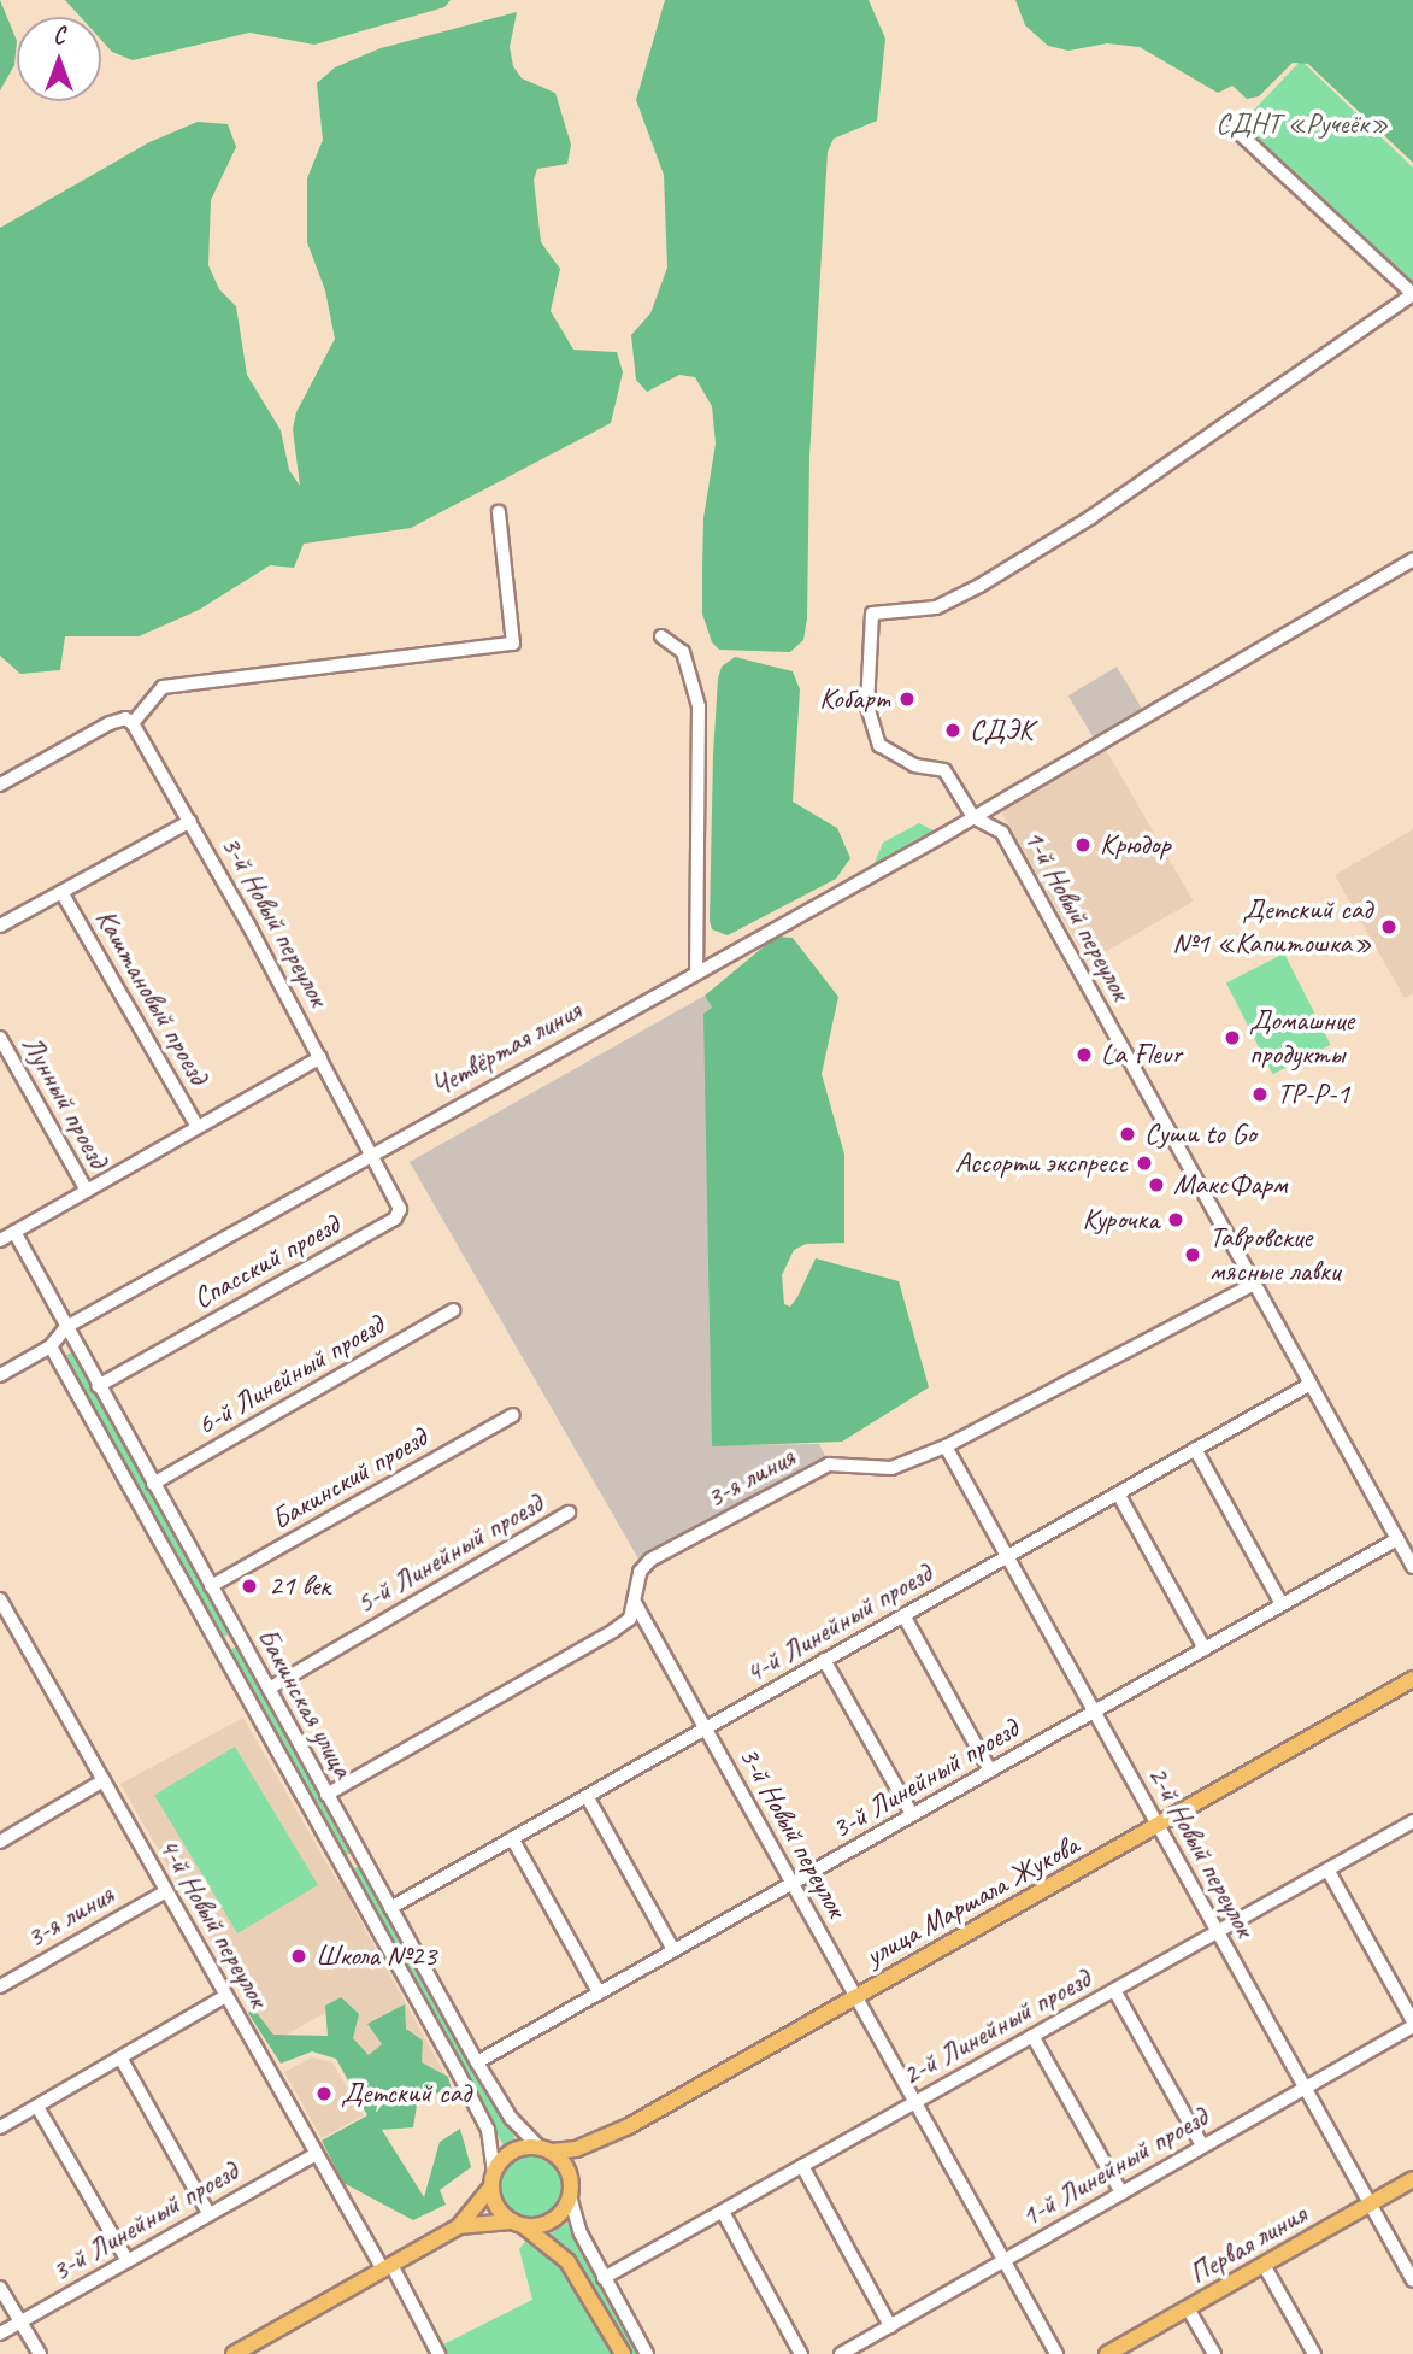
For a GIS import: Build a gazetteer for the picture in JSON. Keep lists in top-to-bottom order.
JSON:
{
  "streets": {
    "main road": ["улица Маршала Жукова", "Первая линия"],
    "street": [
      "1-й Новый переулок",
      "3-й Новый переулок",
      "Каштановый проезд",
      "Четвёртая линия",
      "Лунный проезд",
      "Спасский проезд",
      "6-й Линейный проезд",
      "3-я линия",
      "Бакинский проезд",
      "5-й Линейный проезд",
      "4-й Линейный проезд",
      "Бакинская улица",
      "3-й Линейный проезд",
      "2-й Новый переулок",
      "4-й Новый переулок",
      "2-й Линейный проезд",
      "1-й Линейный проезд"
    ]
  },
  "crossings": [
    ["1-й Новый переулок", "Четвёртая линия"],
    ["1-й Новый переулок", "3-я линия"],
    ["1-й Новый переулок", "4-й Линейный проезд"],
    ["1-й Новый переулок", "3-й Линейный проезд"],
    ["3-й Новый переулок", "Четвёртая линия"],
    ["3-й Новый переулок", "Спасский проезд"],
    ["3-й Новый переулок", "3-я линия"],
    ["3-й Новый переулок", "4-й Линейный проезд"],
    ["3-й Новый переулок", "3-й Линейный проезд"],
    ["3-й Новый переулок", "улица Маршала Жукова"],
    ["3-й Новый переулок", "2-й Линейный проезд"],
    ["3-й Новый переулок", "1-й Линейный проезд"],
    ["Четвёртая линия", "Спасский проезд"],
    ["Четвёртая линия", "Бакинская улица"],
    ["Спасский проезд", "Бакинская улица"],
    ["6-й Линейный проезд", "Бакинская улица"],
    ["3-я линия", "Бакинская улица"],
    ["3-я линия", "2-й Новый переулок"],
    ["3-я линия", "4-й Новый переулок"],
    ["Бакинский проезд", "Бакинская улица"],
    ["5-й Линейный проезд", "Бакинская улица"],
    ["4-й Линейный проезд", "Бакинская улица"],
    ["4-й Линейный проезд", "2-й Новый переулок"],
    ["Бакинская улица", "3-й Линейный проезд"],
    ["Бакинская улица", "улица Маршала Жукова"],
    ["3-й Линейный проезд", "2-й Новый переулок"],
    ["3-й Линейный проезд", "4-й Новый переулок"],
    ["2-й Новый переулок", "улица Маршала Жукова"],
    ["2-й Новый переулок", "2-й Линейный проезд"],
    ["2-й Новый переулок", "1-й Линейный проезд"],
    ["2-й Новый переулок", "Первая линия"]
  ],
  "parks": ["СДНТ «Ручеёк»"],
  "places": [
    "Кобарт",
    "СДЭК",
    "Крюдор",
    "Детский сад №1 «Капитошка»",
    "Домашние продукты",
    "La Fleur",
    "ТР-Р-1",
    "Суши to Go",
    "Ассорти экспресс",
    "МаксФарм",
    "Курочка",
    "Тавровские мясные лавки",
    "21 век",
    "Школа №23",
    "Детский сад"
  ],
  "north": "top"
}
